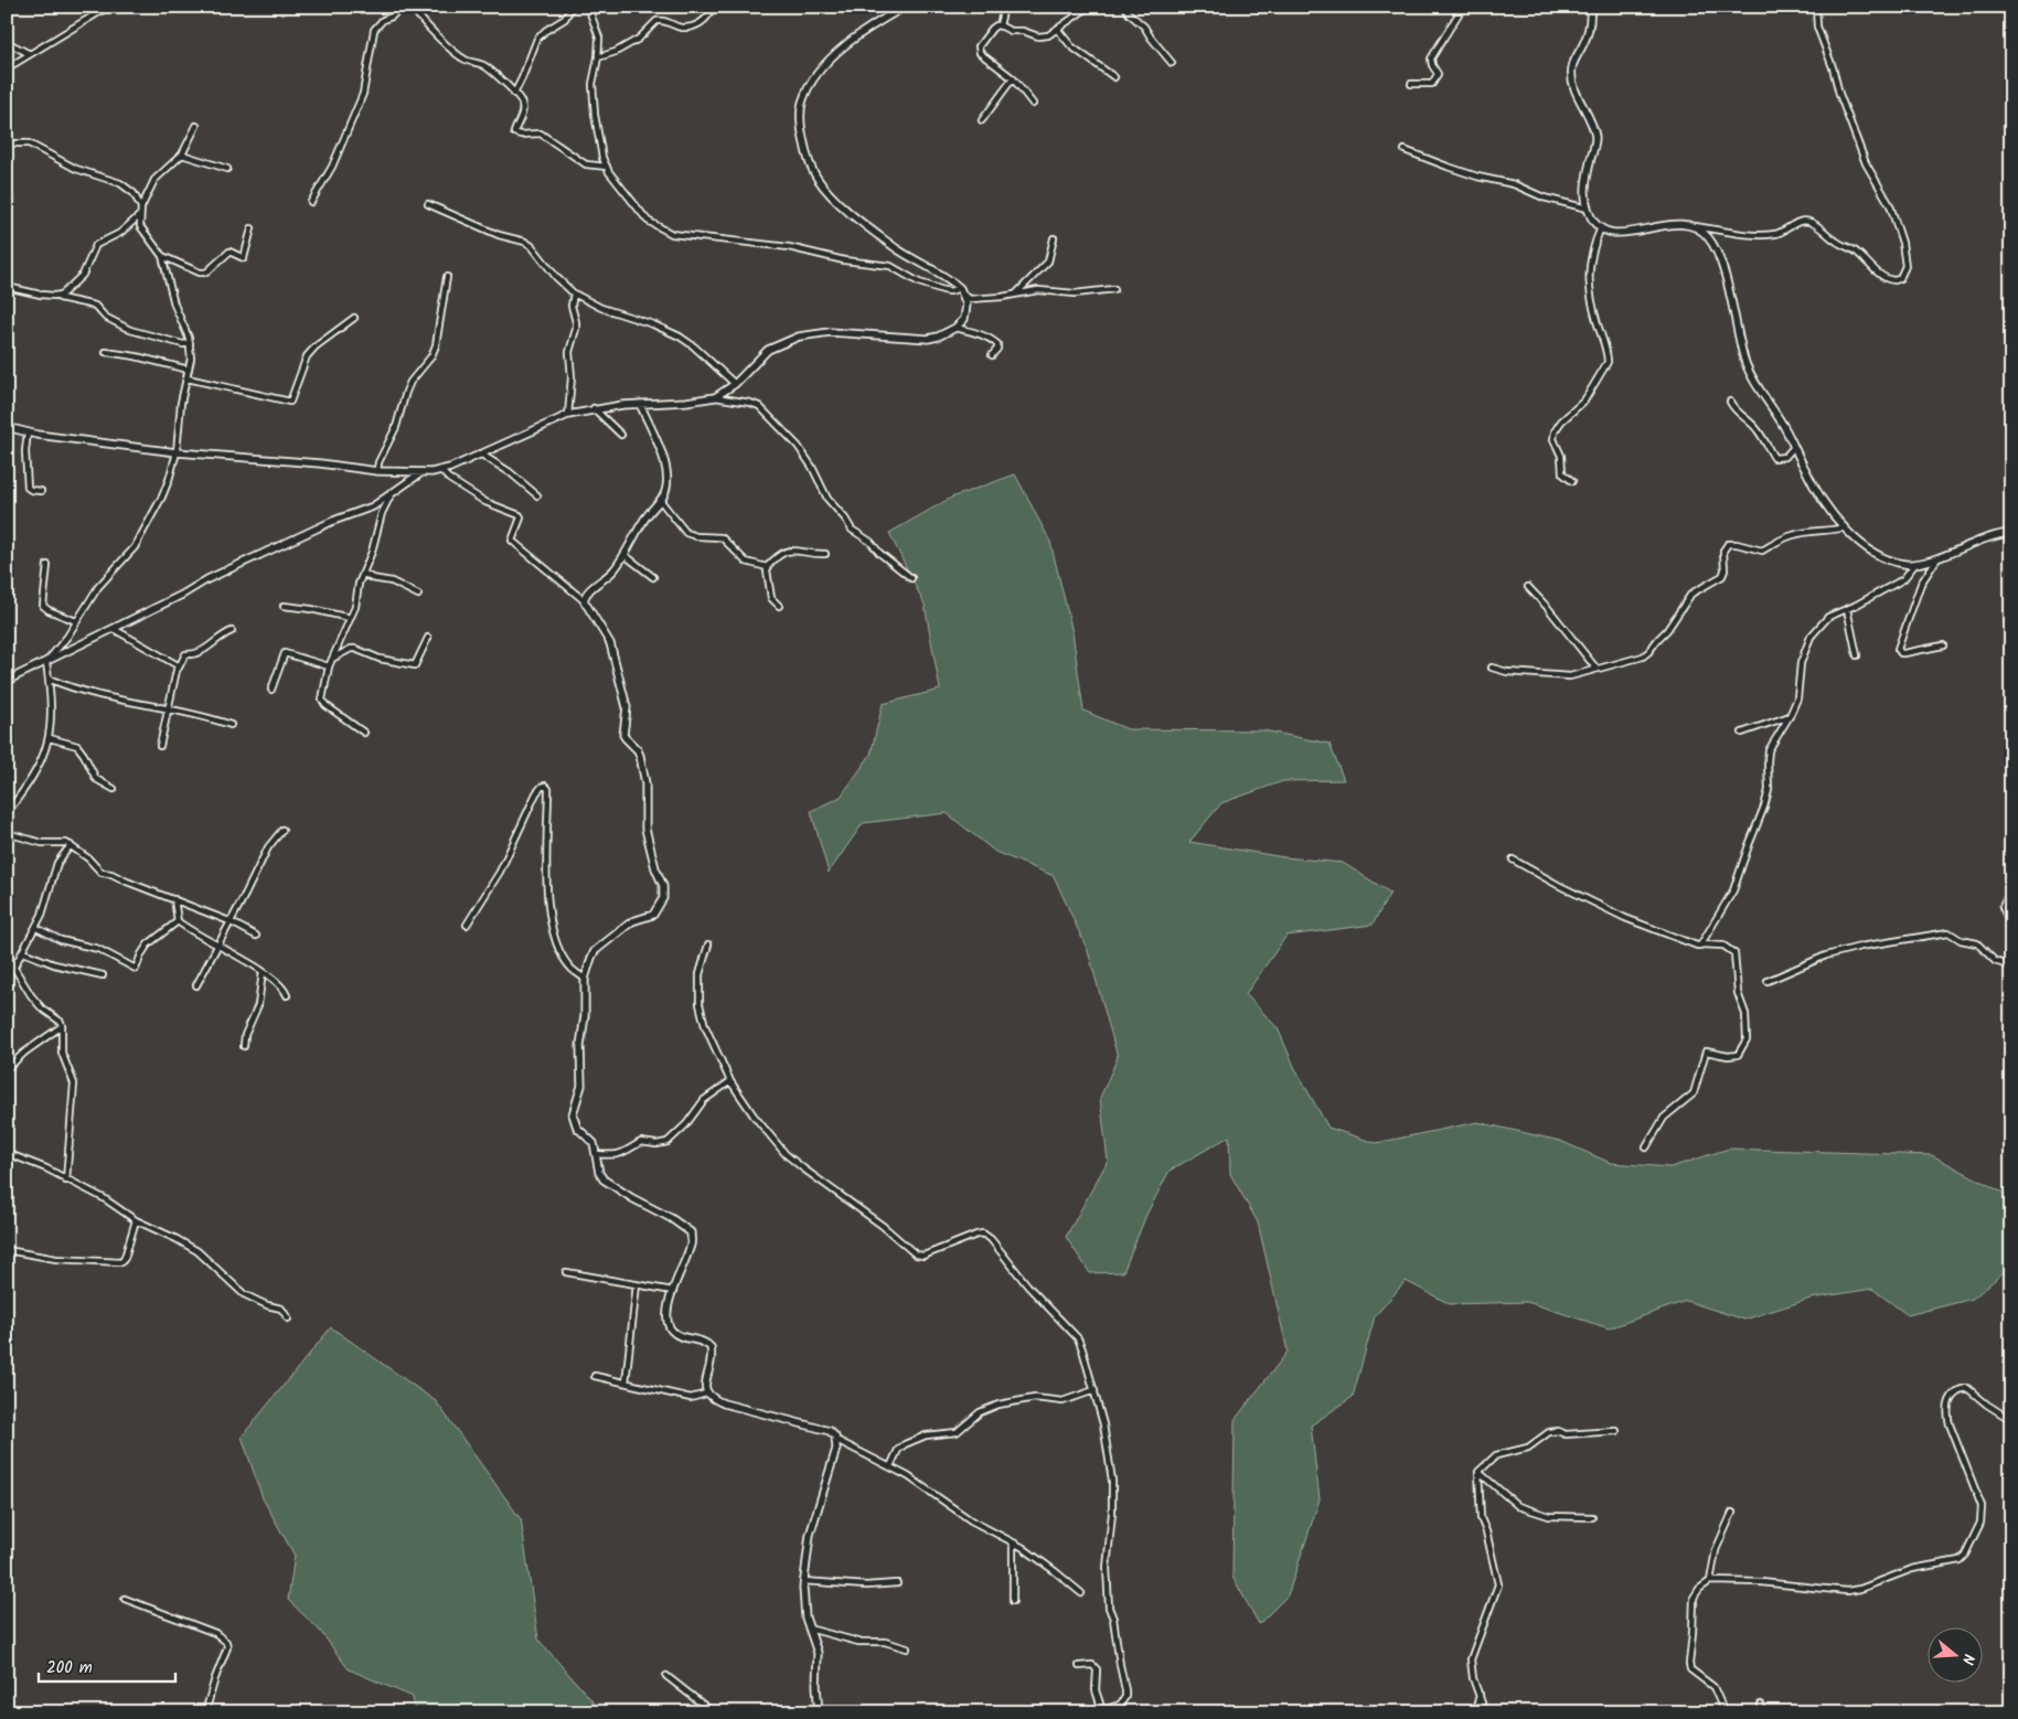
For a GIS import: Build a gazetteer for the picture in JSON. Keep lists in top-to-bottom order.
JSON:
{
  "scale_bar": "200 m",
  "north": "right"
}
